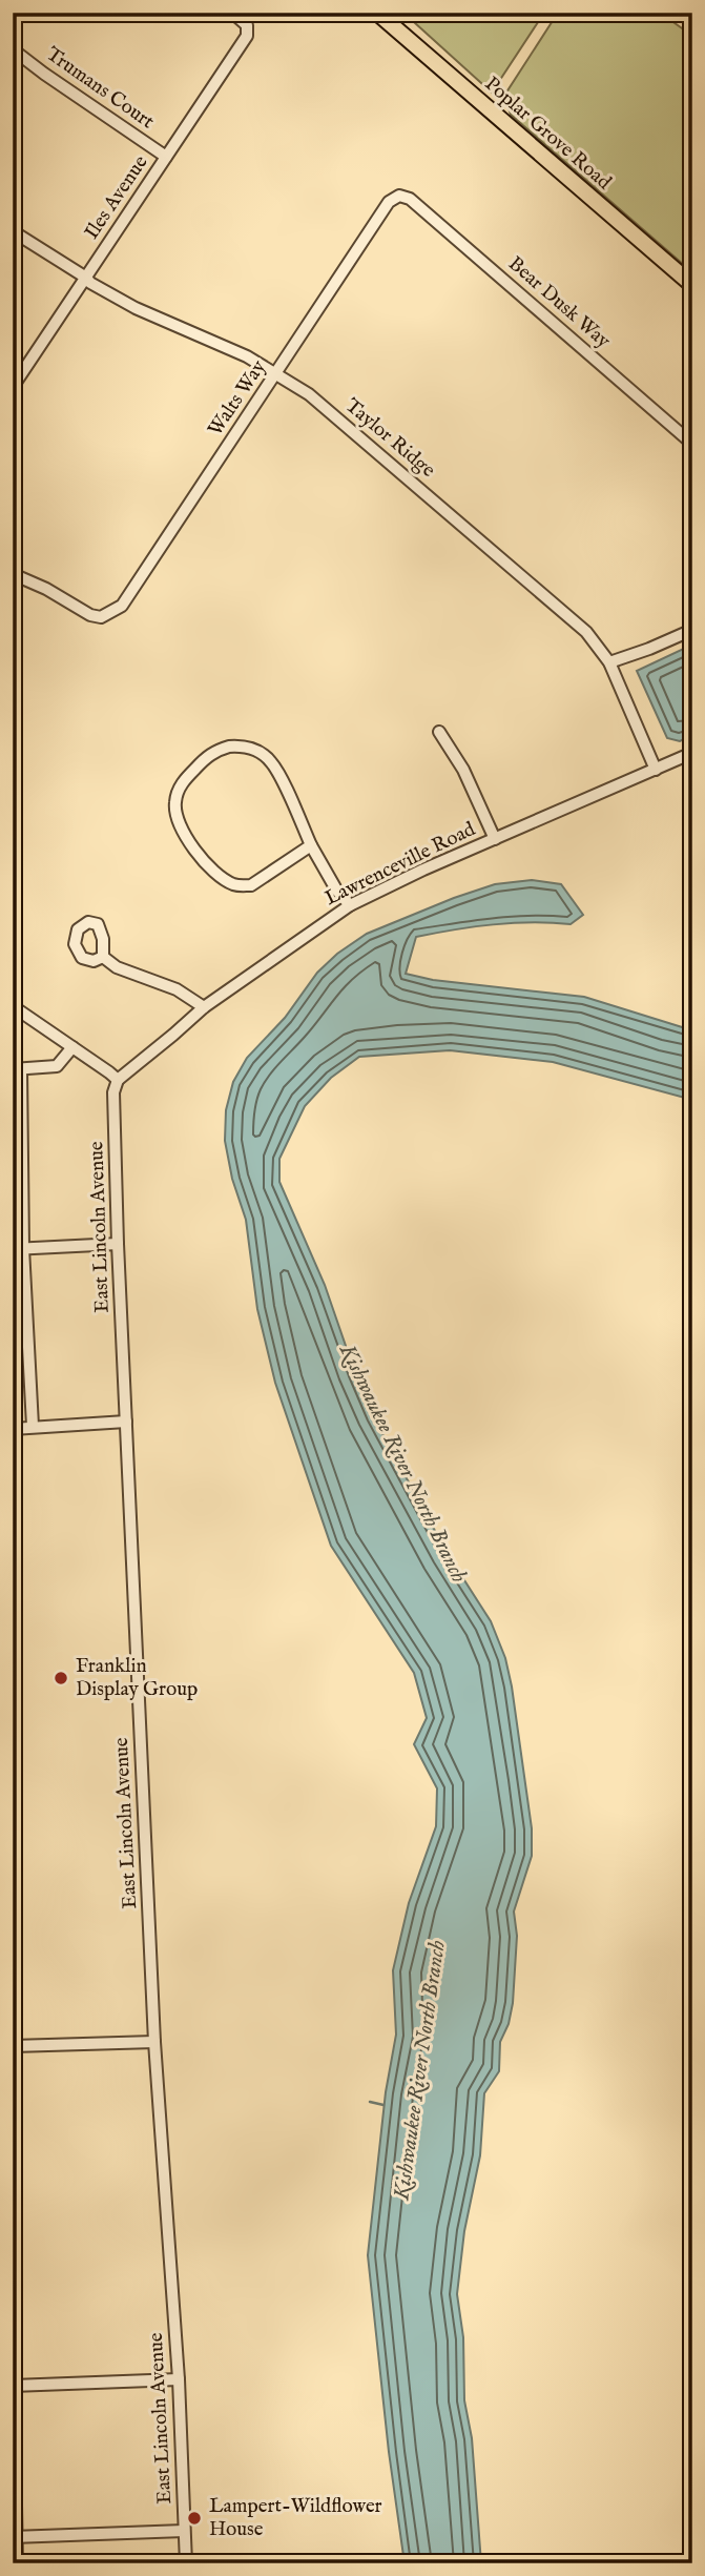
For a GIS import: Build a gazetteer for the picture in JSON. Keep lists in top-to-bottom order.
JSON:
{
  "streets": {
    "main road": ["Poplar Grove Road"],
    "street": [
      "Trumans Court",
      "Iles Avenue",
      "Bear Dusk Way",
      "Walts Way",
      "Taylor Ridge",
      "Lawrenceville Road",
      "East Lincoln Avenue"
    ]
  },
  "crossings": [
    ["Trumans Court", "Iles Avenue"],
    ["Iles Avenue", "Taylor Ridge"],
    ["Bear Dusk Way", "Walts Way"],
    ["Walts Way", "Taylor Ridge"],
    ["Taylor Ridge", "Lawrenceville Road"],
    ["Lawrenceville Road", "East Lincoln Avenue"]
  ],
  "water": ["Kishwaukee River North Branch"],
  "places": ["Franklin Display Group", "Lampert-Wildflower House"]
}
